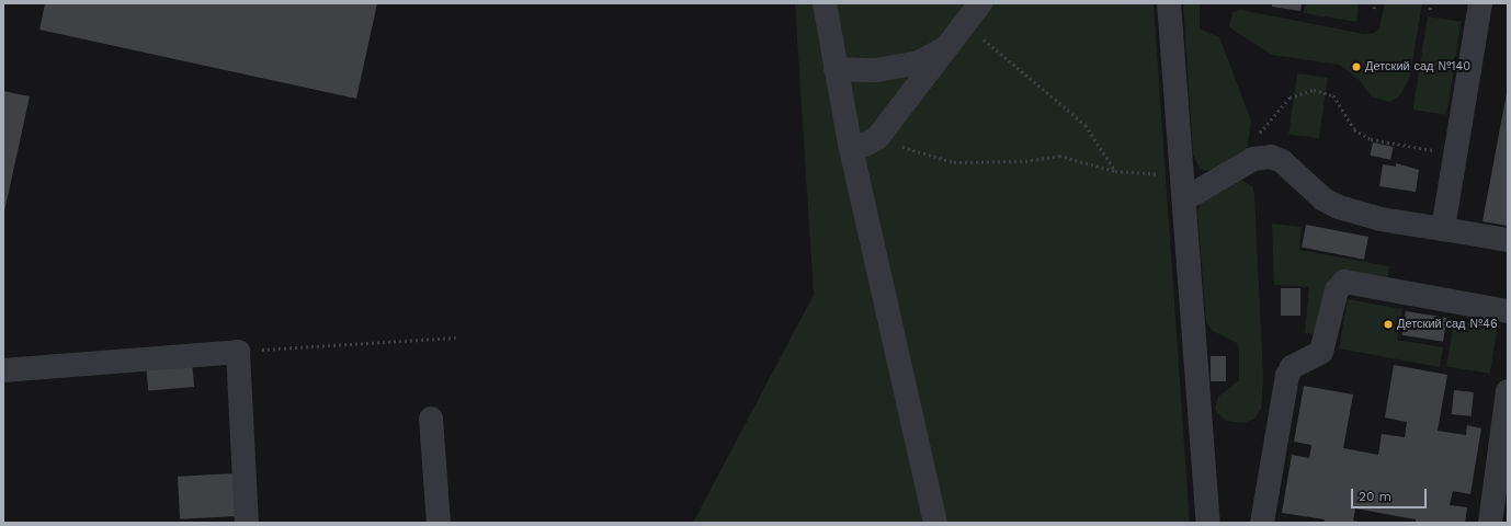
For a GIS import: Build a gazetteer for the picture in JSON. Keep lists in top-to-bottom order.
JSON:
{
  "places": ["Детский сад №140", "Детский сад №46"],
  "scale_bar": "20 m"
}
